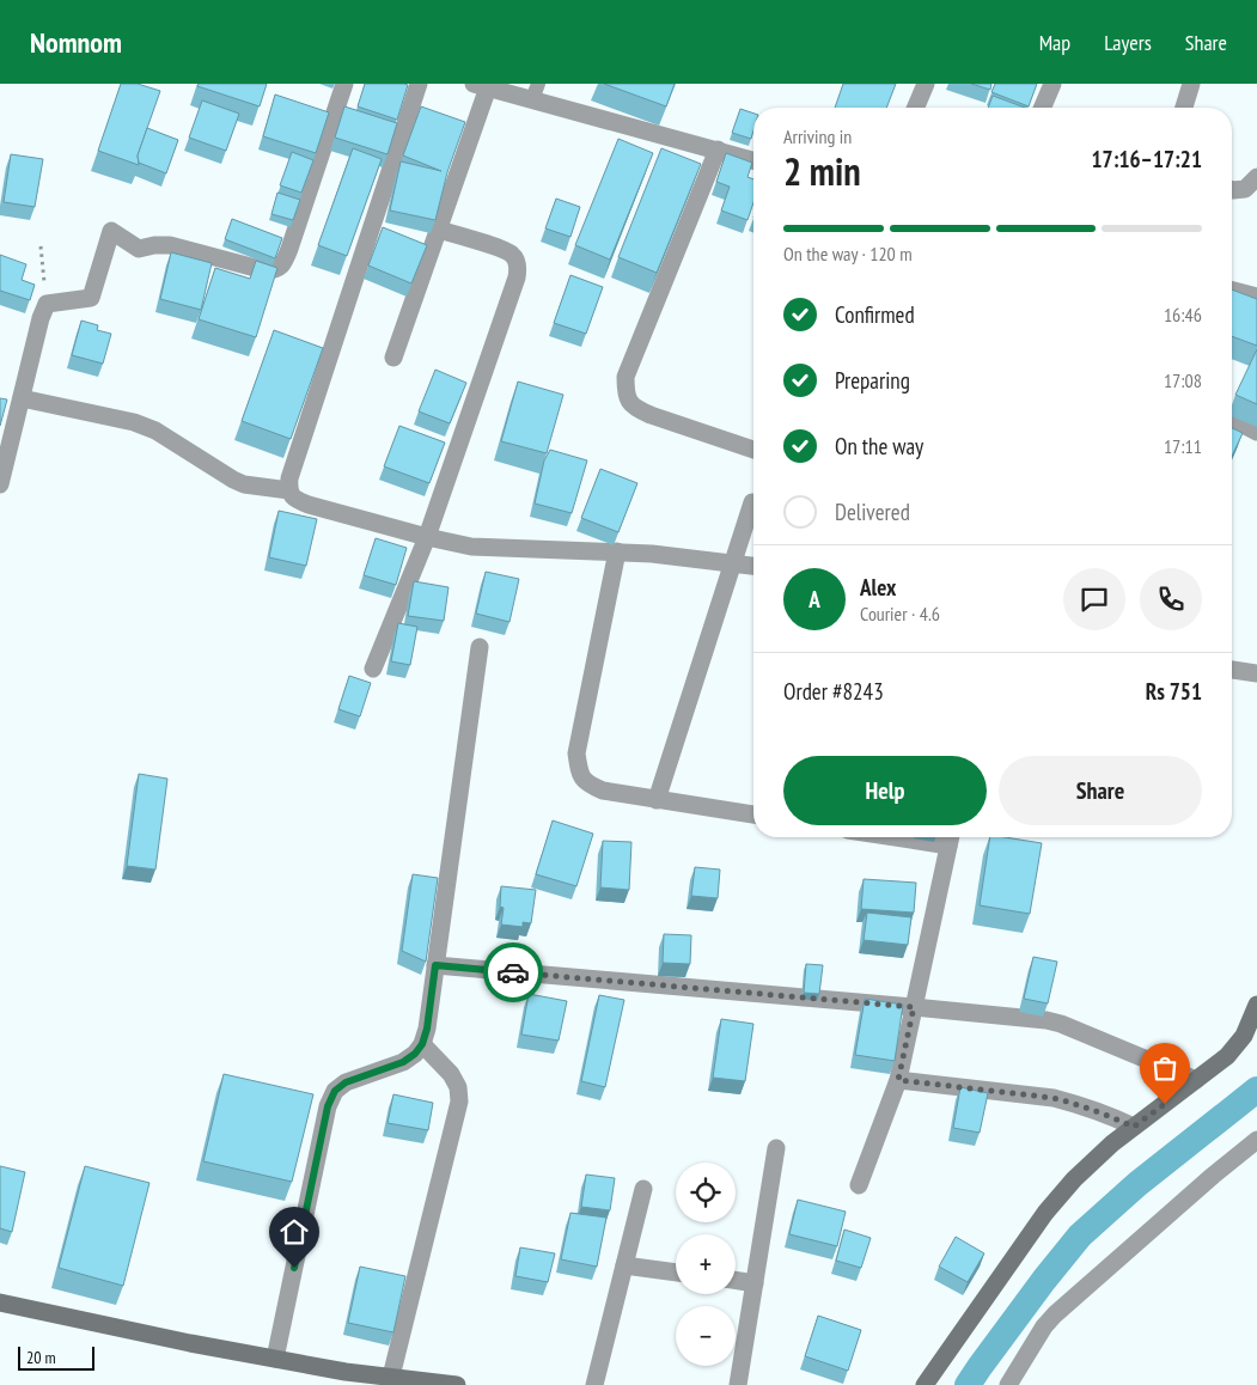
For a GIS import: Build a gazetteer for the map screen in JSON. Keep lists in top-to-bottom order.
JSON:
{
  "scale_bar": "20 m",
  "page": {
    "header": "Nomnom",
    "nav": ["Map", "Layers", "Share"],
    "heading": ["2 min", "Arriving in", "17:16–17:21"],
    "panel": [
      "Alex",
      "Courier · 4.6",
      "Order #8243",
      "Rs 751"
    ],
    "bar": "On the way · 120 m",
    "list": [
      ["Confirmed", "16:46"],
      ["Preparing", "17:08"],
      ["On the way", "17:11"],
      "Delivered"
    ],
    "round": "A",
    "buttons": ["Help", "Share"],
    "map_buttons": ["+", "−"],
    "scale": "20 m"
  }
}
